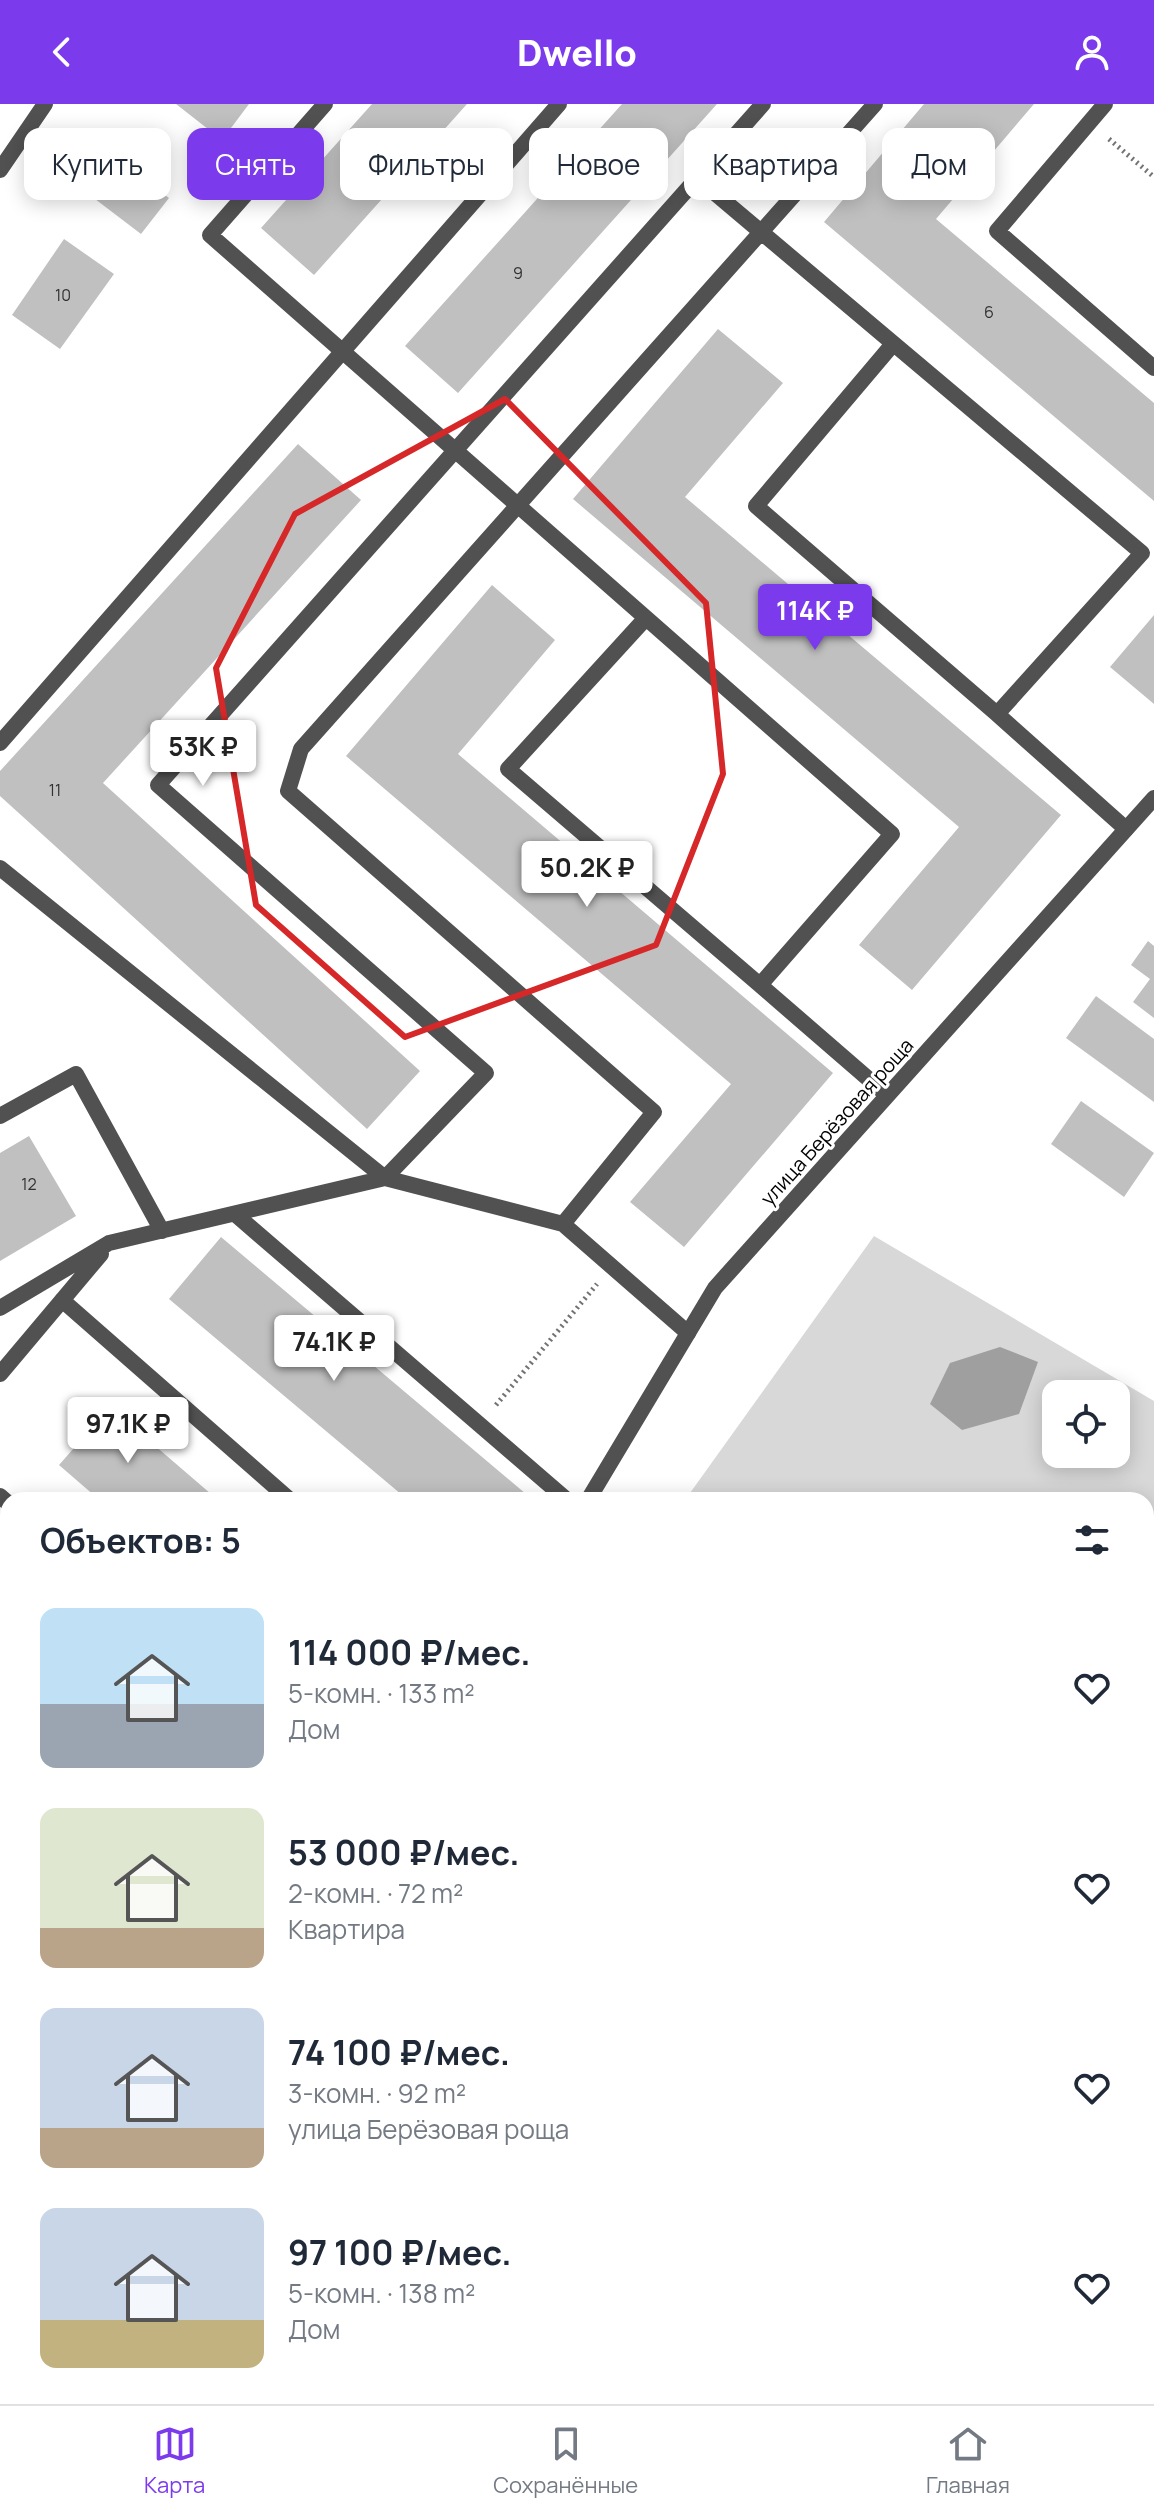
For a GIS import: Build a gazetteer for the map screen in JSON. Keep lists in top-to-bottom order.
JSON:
{
  "streets": {
    "street": ["улица Берёзовая роща"]
  },
  "house_numbers": [
    "9",
    "10",
    "6",
    "11",
    "12"
  ],
  "page": {
    "header": "Dwello",
    "chip": [
      "Купить",
      "Снять",
      "Фильтры",
      "Новое",
      "Квартира",
      "Дом"
    ],
    "price": [
      "114K ₽",
      "53K ₽",
      "50.2K ₽",
      "74.1K ₽",
      "97.1K ₽"
    ],
    "heading": "Объектов: 5",
    "list": [
      {
        "name": "114 000 ₽/мес.",
        "note": "5-комн. · 133 m² · Дом"
      },
      {
        "name": "53 000 ₽/мес.",
        "note": "2-комн. · 72 m² · Квартира"
      },
      {
        "name": "74 100 ₽/мес.",
        "note": "3-комн. · 92 m² · улица Берёзовая роща"
      },
      {
        "name": "97 100 ₽/мес.",
        "note": "5-комн. · 138 m² · Дом"
      }
    ],
    "tabs": ["Карта", "Сохранённые", "Главная"]
  }
}
